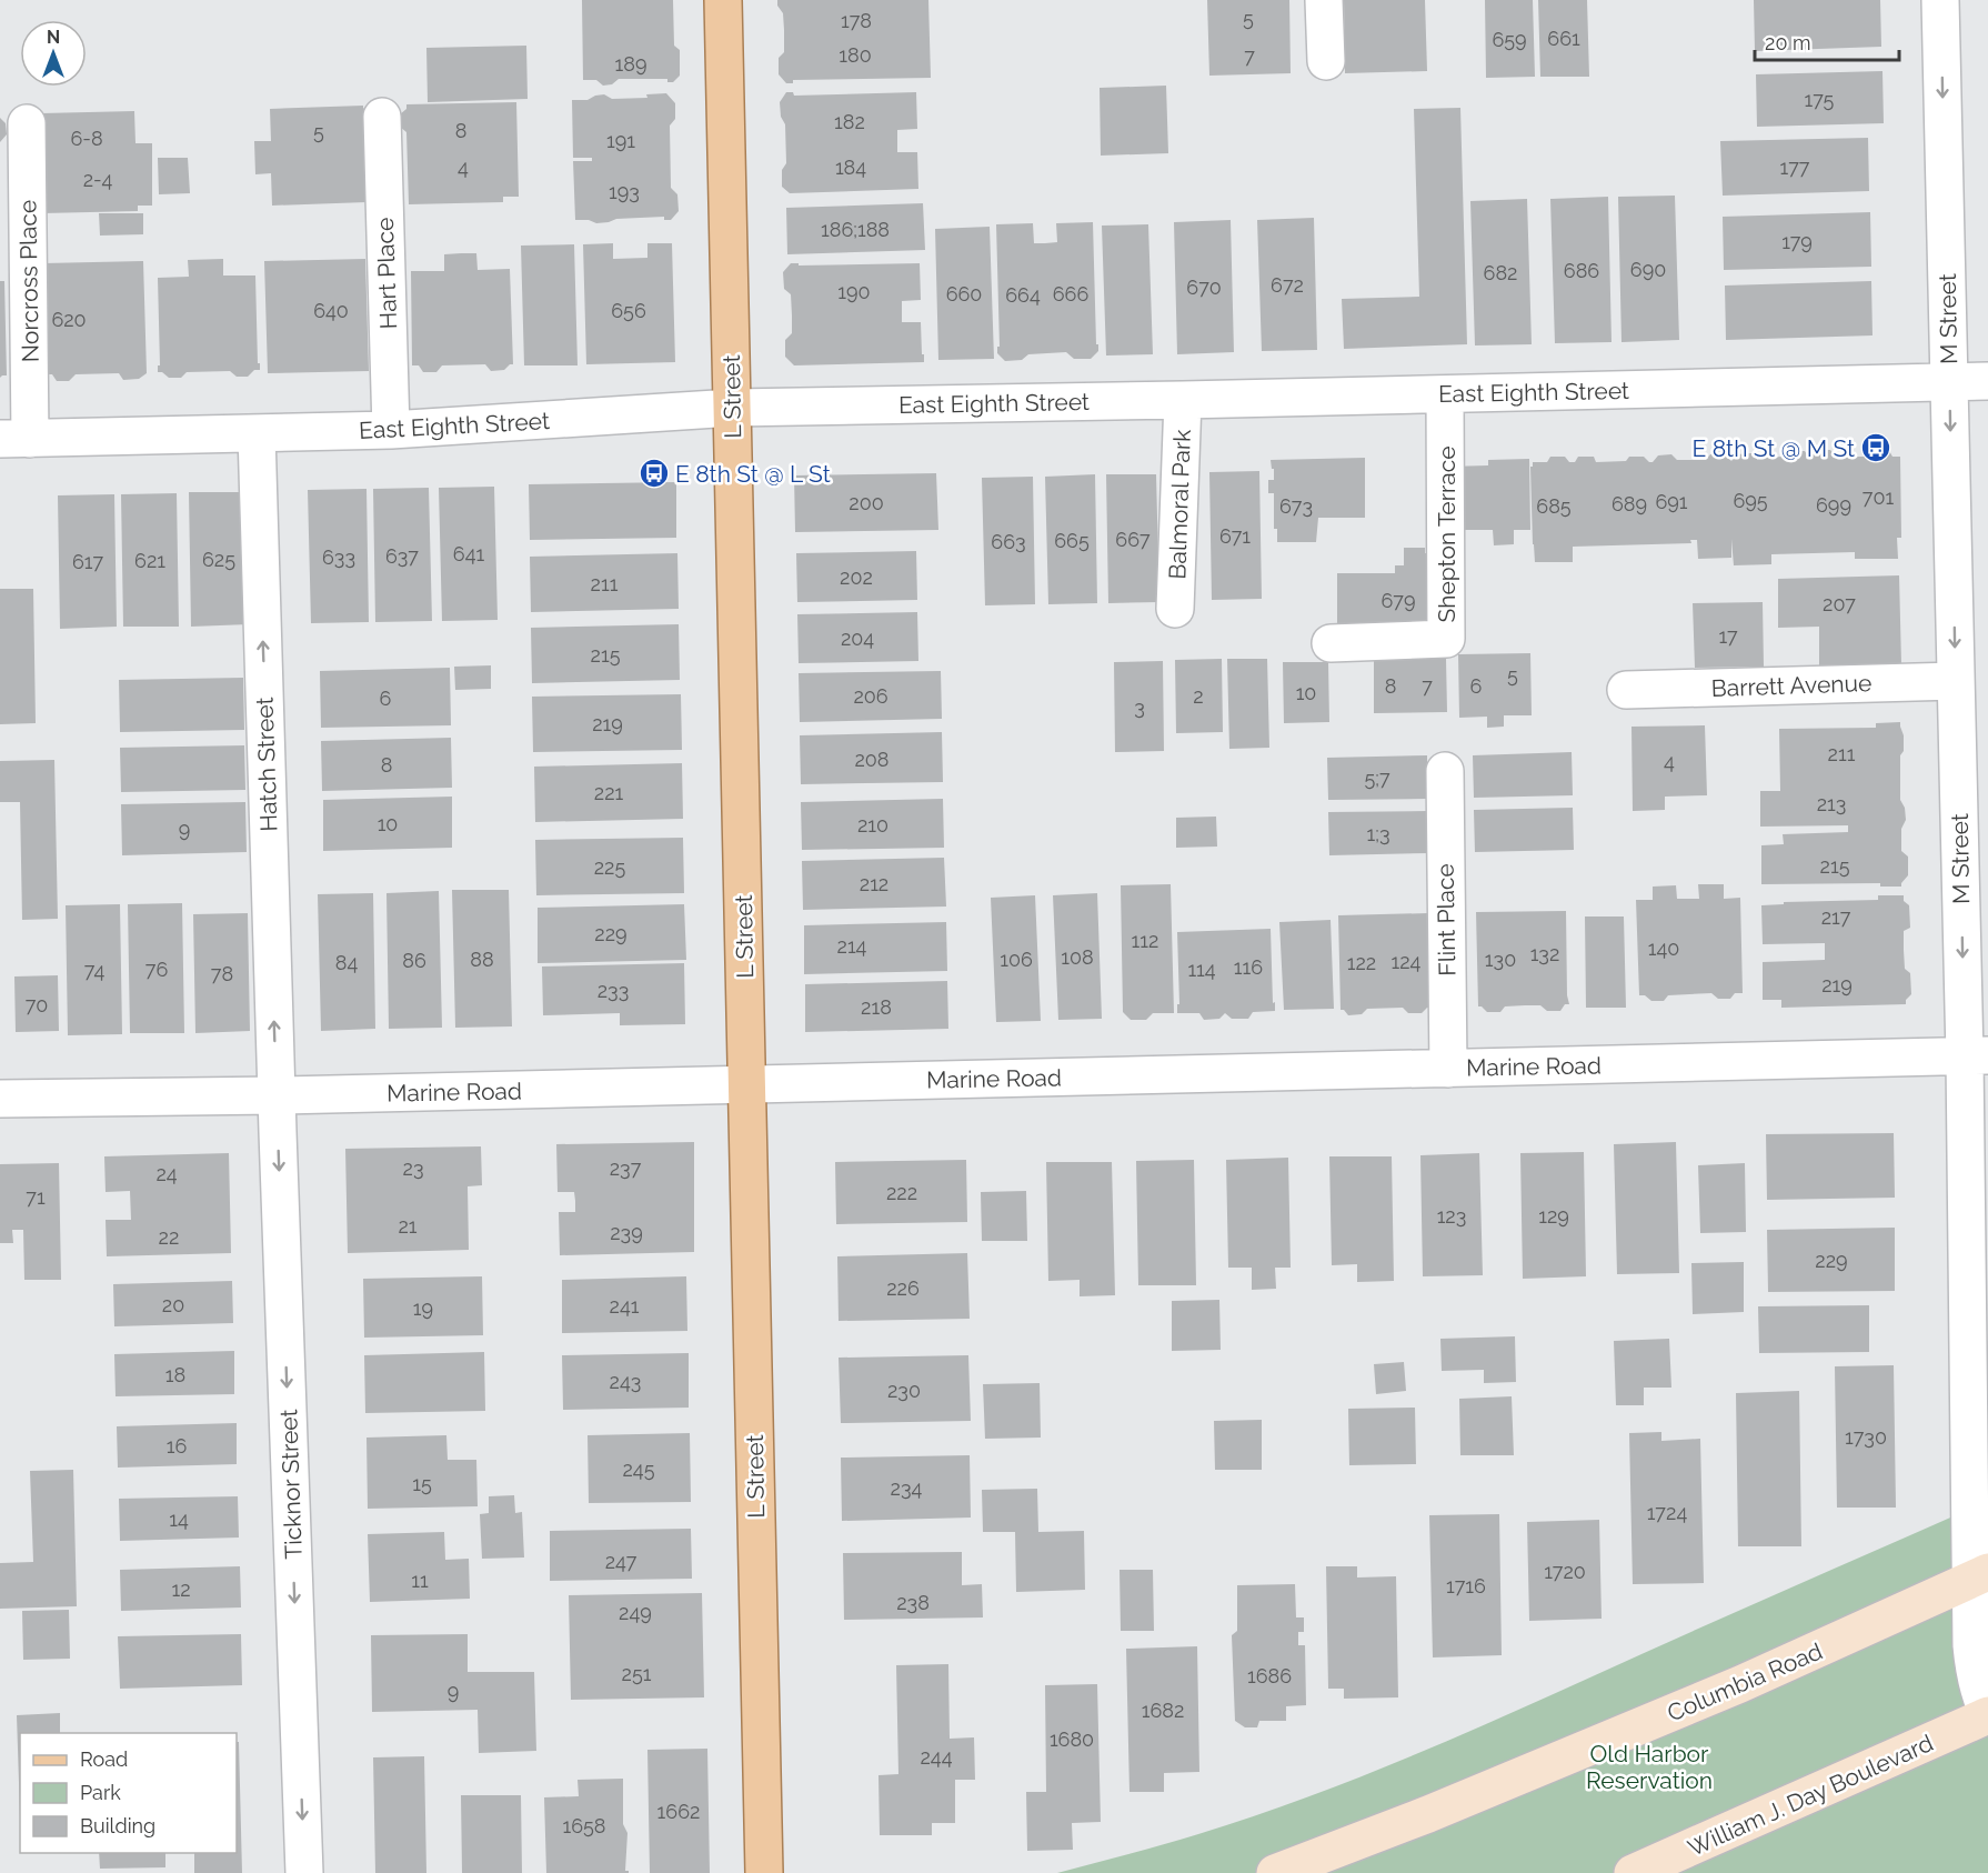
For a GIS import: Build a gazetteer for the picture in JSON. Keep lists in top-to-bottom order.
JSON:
{
  "streets": {
    "main road": ["L Street", "Columbia Road", "William J. Day Boulevard"],
    "street": [
      "Hart Place",
      "Norcross Place",
      "M Street",
      "East Eighth Street",
      "Balmoral Park",
      "Shepton Terrace",
      "Barrett Avenue",
      "Hatch Street",
      "Flint Place",
      "Marine Road",
      "Ticknor Street"
    ]
  },
  "crossings": [
    ["Hart Place", "East Eighth Street"],
    ["Norcross Place", "East Eighth Street"],
    ["M Street", "East Eighth Street"],
    ["M Street", "Barrett Avenue"],
    ["M Street", "Marine Road"],
    ["M Street", "Columbia Road"],
    ["M Street", "William J. Day Boulevard"],
    ["East Eighth Street", "L Street"],
    ["East Eighth Street", "Balmoral Park"],
    ["East Eighth Street", "Shepton Terrace"],
    ["East Eighth Street", "Hatch Street"],
    ["L Street", "Marine Road"],
    ["Hatch Street", "Marine Road"],
    ["Hatch Street", "Ticknor Street"],
    ["Flint Place", "Marine Road"],
    ["Marine Road", "Ticknor Street"]
  ],
  "one_way": ["M Street", "Hatch Street", "Ticknor Street"],
  "parks": ["Old Harbor Reservation"],
  "places": {
    "bus stop": ["E 8th St @ M St", "E 8th St @ L St"]
  },
  "house_numbers": [
    "5",
    "178",
    "661",
    "659",
    "180",
    "7",
    "189",
    "175",
    "182",
    "8",
    "5",
    "6-8",
    "191",
    "4",
    "184",
    "177",
    "2-4",
    "193",
    "186;188",
    "179",
    "690",
    "686",
    "682",
    "672",
    "670",
    "190",
    "660",
    "666",
    "664",
    "640",
    "656",
    "620",
    "701",
    "695",
    "691",
    "200",
    "689",
    "699",
    "673",
    "685",
    "671",
    "667",
    "665",
    "663",
    "641",
    "637",
    "633",
    "625",
    "621",
    "617",
    "202",
    "211",
    "679",
    "207",
    "17",
    "204",
    "215",
    "5",
    "8",
    "7",
    "6",
    "10",
    "206",
    "2",
    "6",
    "3",
    "219",
    "211",
    "208",
    "4",
    "8",
    "5;7",
    "221",
    "213",
    "10",
    "210",
    "9",
    "1;3",
    "215",
    "225",
    "212",
    "217",
    "229",
    "112",
    "214",
    "140",
    "132",
    "108",
    "88",
    "106",
    "130",
    "86",
    "124",
    "84",
    "122",
    "116",
    "76",
    "114",
    "74",
    "78",
    "219",
    "233",
    "70",
    "218",
    "23",
    "237",
    "24",
    "222",
    "71",
    "123",
    "129",
    "21",
    "239",
    "22",
    "229",
    "226",
    "20",
    "241",
    "19",
    "18",
    "243",
    "230",
    "1730",
    "16",
    "245",
    "15",
    "234",
    "1724",
    "14",
    "247",
    "1720",
    "11",
    "1716",
    "12",
    "238",
    "249",
    "251",
    "1686",
    "9",
    "1682",
    "1680",
    "244",
    "1662",
    "1658"
  ],
  "legend": ["Road", "Park", "Building"],
  "scale_bar": "20 m",
  "north": "top"
}
